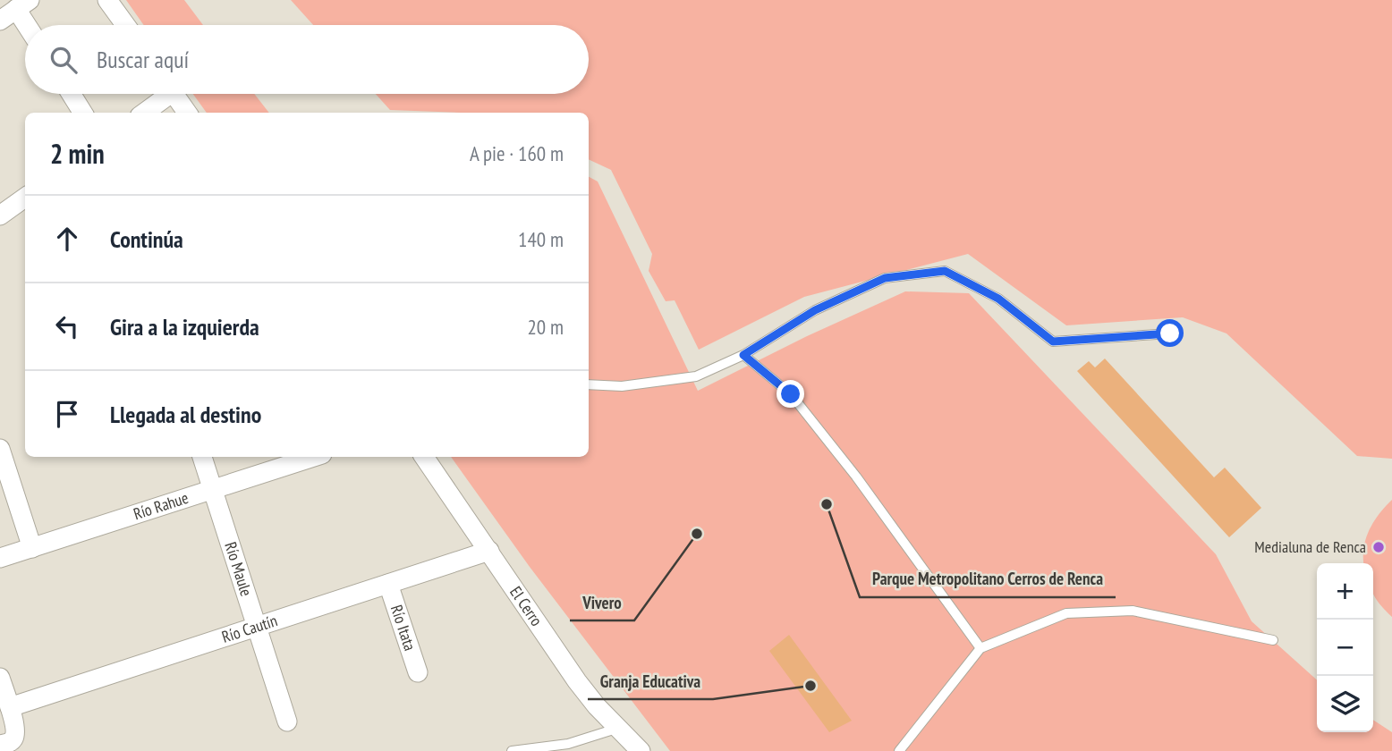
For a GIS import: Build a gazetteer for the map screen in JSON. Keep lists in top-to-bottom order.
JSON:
{
  "streets": {
    "street": [
      "Río Rahue",
      "Río Maule",
      "El Cerro",
      "Río Itata",
      "Río Cautín"
    ]
  },
  "crossings": [
    ["Río Rahue", "Río Maule"],
    ["Río Maule", "Río Cautín"],
    ["El Cerro", "Río Cautín"],
    ["Río Itata", "Río Cautín"]
  ],
  "places": [
    "Parque Metropolitano Cerros de Renca",
    "Vivero",
    "Medialuna de Renca",
    "Granja Educativa"
  ],
  "page": {
    "search": "Buscar aquí",
    "heading": ["2 min", "A pie · 160 m"],
    "list": [
      ["Continúa", "140 m"],
      ["Gira a la izquierda", "20 m"],
      "Llegada al destino"
    ],
    "map_buttons": ["+", "−"]
  }
}
